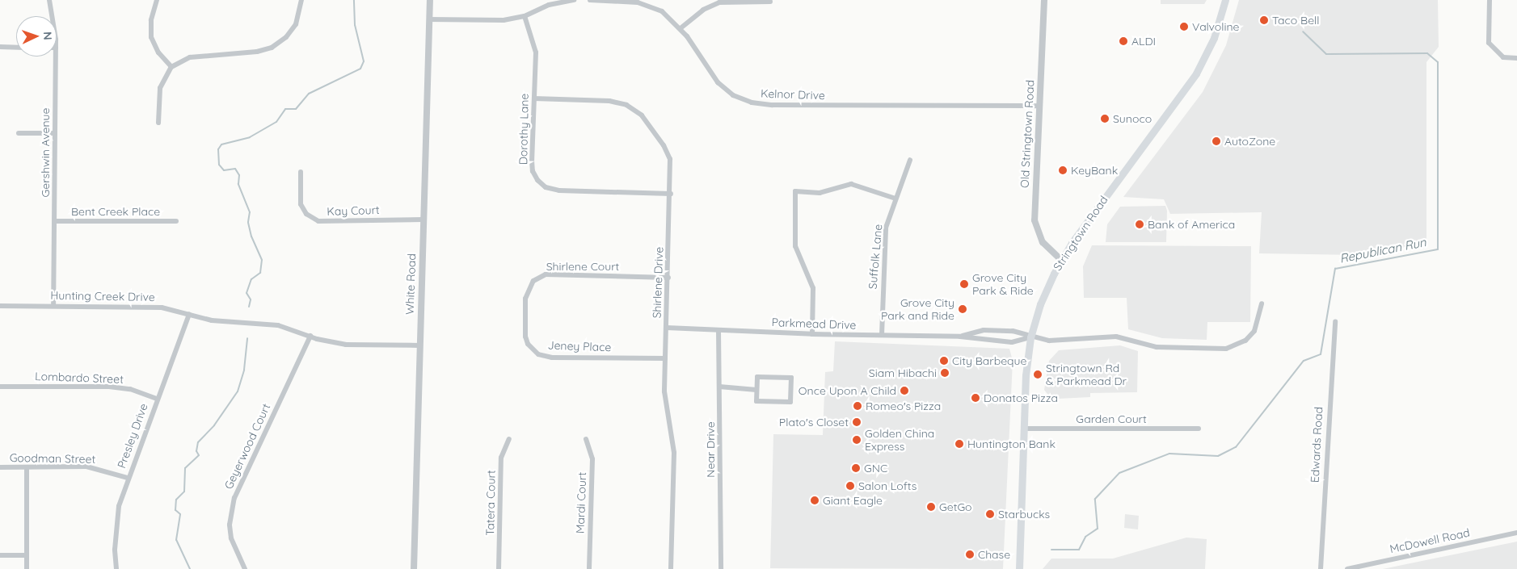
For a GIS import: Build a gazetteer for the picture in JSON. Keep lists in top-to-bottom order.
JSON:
{
  "streets": {
    "main road": ["Stringtown Road"],
    "street": [
      "Kelnor Drive",
      "Dorothy Lane",
      "Old Stringtown Road",
      "Gershwin Avenue",
      "Kay Court",
      "Bent Creek Place",
      "Suffolk Lane",
      "Shirlene Court",
      "Shirlene Drive",
      "White Road",
      "Hunting Creek Drive",
      "Parkmead Drive",
      "Jeney Place",
      "Lombardo Street",
      "Garden Court",
      "Presley Drive",
      "Edwards Road",
      "Geyerwood Court",
      "Near Drive",
      "Goodman Street",
      "Tatera Court",
      "Mardi Court",
      "McDowell Road"
    ]
  },
  "crossings": [
    ["Kelnor Drive", "Old Stringtown Road"],
    ["Dorothy Lane", "Shirlene Drive"],
    ["Old Stringtown Road", "Stringtown Road"],
    ["Gershwin Avenue", "Bent Creek Place"],
    ["Gershwin Avenue", "Hunting Creek Drive"],
    ["Kay Court", "White Road"],
    ["Stringtown Road", "Parkmead Drive"],
    ["Stringtown Road", "Garden Court"],
    ["Suffolk Lane", "Parkmead Drive"],
    ["Shirlene Court", "Shirlene Drive"],
    ["Shirlene Court", "Jeney Place"],
    ["Shirlene Drive", "Parkmead Drive"],
    ["Shirlene Drive", "Jeney Place"],
    ["White Road", "Hunting Creek Drive"],
    ["Hunting Creek Drive", "Presley Drive"],
    ["Hunting Creek Drive", "Geyerwood Court"],
    ["Parkmead Drive", "Near Drive"],
    ["Lombardo Street", "Presley Drive"],
    ["Presley Drive", "Goodman Street"]
  ],
  "water": ["Republican Run"],
  "places": [
    "Taco Bell",
    "Valvoline",
    "ALDI",
    "Sunoco",
    "AutoZone",
    "KeyBank",
    "Bank of America",
    "Grove City Park & Ride",
    "Grove City Park and Ride",
    "City Barbeque",
    "Siam Hibachi",
    "Stringtown Rd & Parkmead Dr",
    "Once Upon A Child",
    "Donatos Pizza",
    "Romeo's Pizza",
    "Plato's Closet",
    "Golden China Express",
    "Huntington Bank",
    "GNC",
    "Salon Lofts",
    "Giant Eagle",
    "GetGo",
    "Starbucks",
    "Chase"
  ],
  "north": "right"
}
